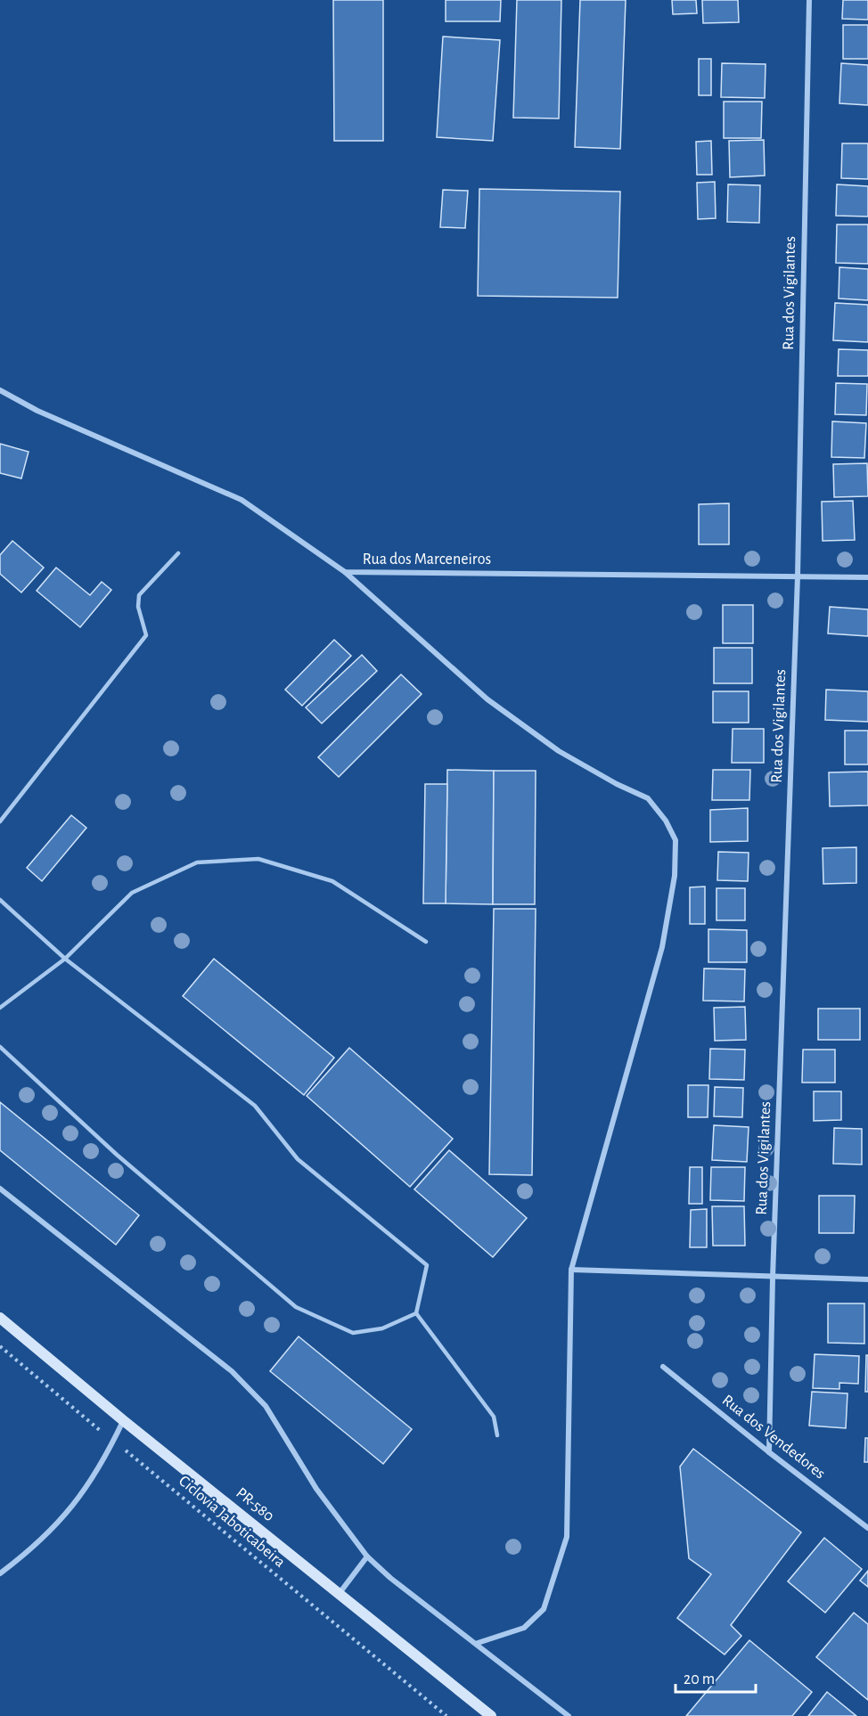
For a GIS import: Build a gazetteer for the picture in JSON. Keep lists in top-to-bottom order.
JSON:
{
  "streets": {
    "main road": ["PR-580"],
    "street": ["Rua dos Vigilantes", "Rua dos Marceneiros", "Rua dos Vendedores"],
    "path": ["Ciclovia Jaboticabeira"]
  },
  "crossings": [
    ["Rua dos Vigilantes", "Rua dos Marceneiros"],
    ["Rua dos Vigilantes", "Rua dos Vendedores"]
  ],
  "scale_bar": "20 m"
}
